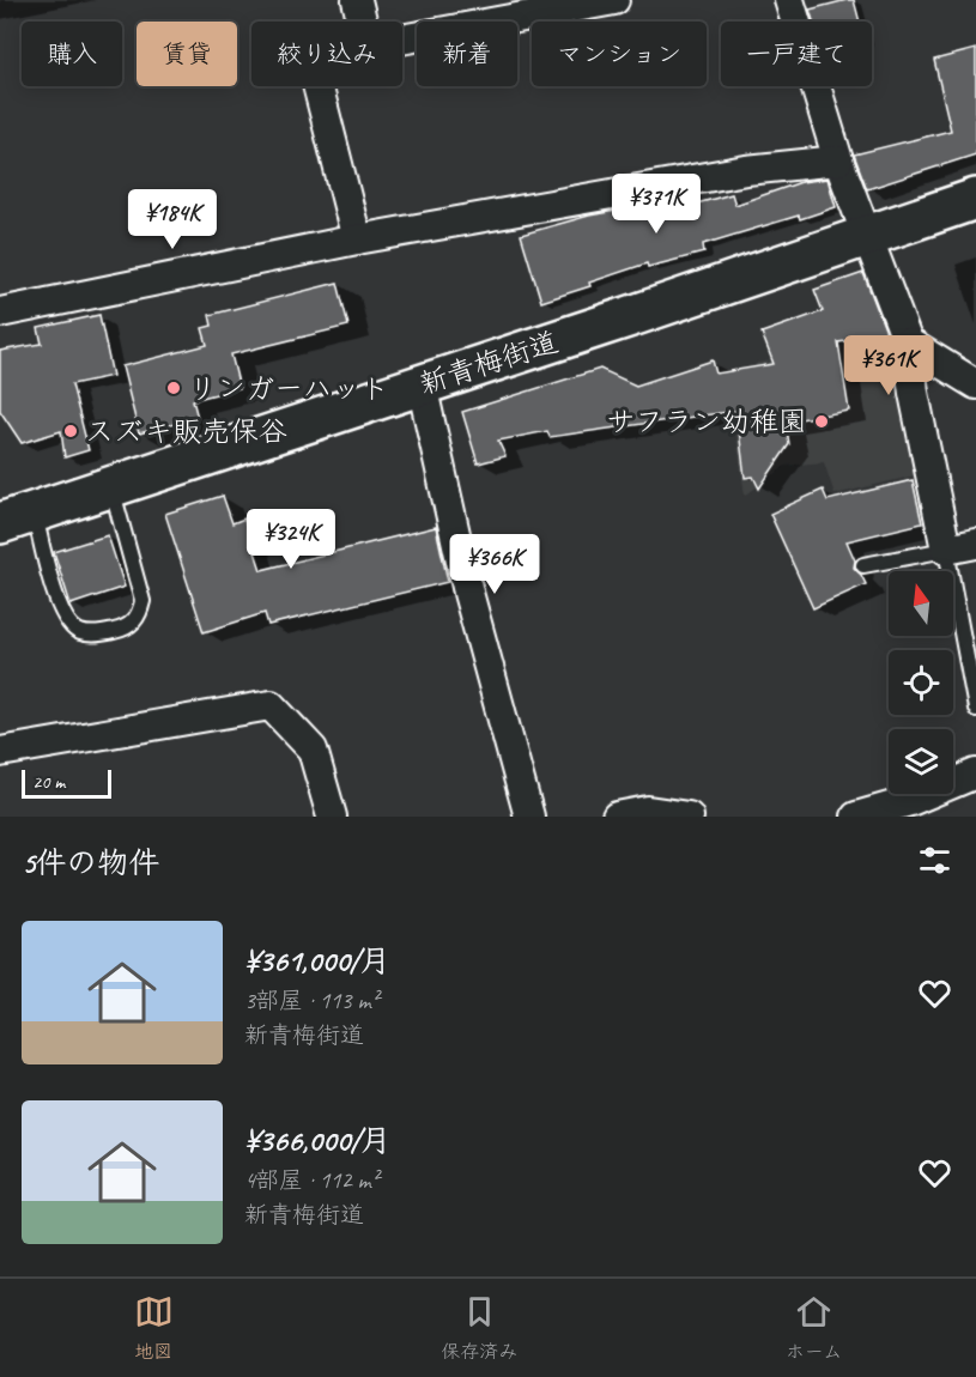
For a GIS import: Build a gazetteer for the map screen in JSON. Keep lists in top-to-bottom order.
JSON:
{
  "streets": {
    "main road": ["新青梅街道"]
  },
  "places": ["リンガーハット", "サフラン幼稚園", "スズキ販売保谷"],
  "scale_bar": "20 m",
  "north": "top",
  "page": {
    "chip": [
      "購入",
      "賃貸",
      "絞り込み",
      "新着",
      "マンション",
      "一戸建て"
    ],
    "price": [
      "¥371K",
      "¥184K",
      "¥361K",
      "¥324K",
      "¥366K"
    ],
    "scale": "20 m",
    "heading": "5件の物件",
    "list": [
      {
        "name": "¥361,000/月",
        "note": "3部屋 · 113 m² · 新青梅街道"
      },
      {
        "name": "¥366,000/月",
        "note": "4部屋 · 112 m² · 新青梅街道"
      }
    ],
    "tabs": ["地図", "保存済み", "ホーム"]
  }
}
